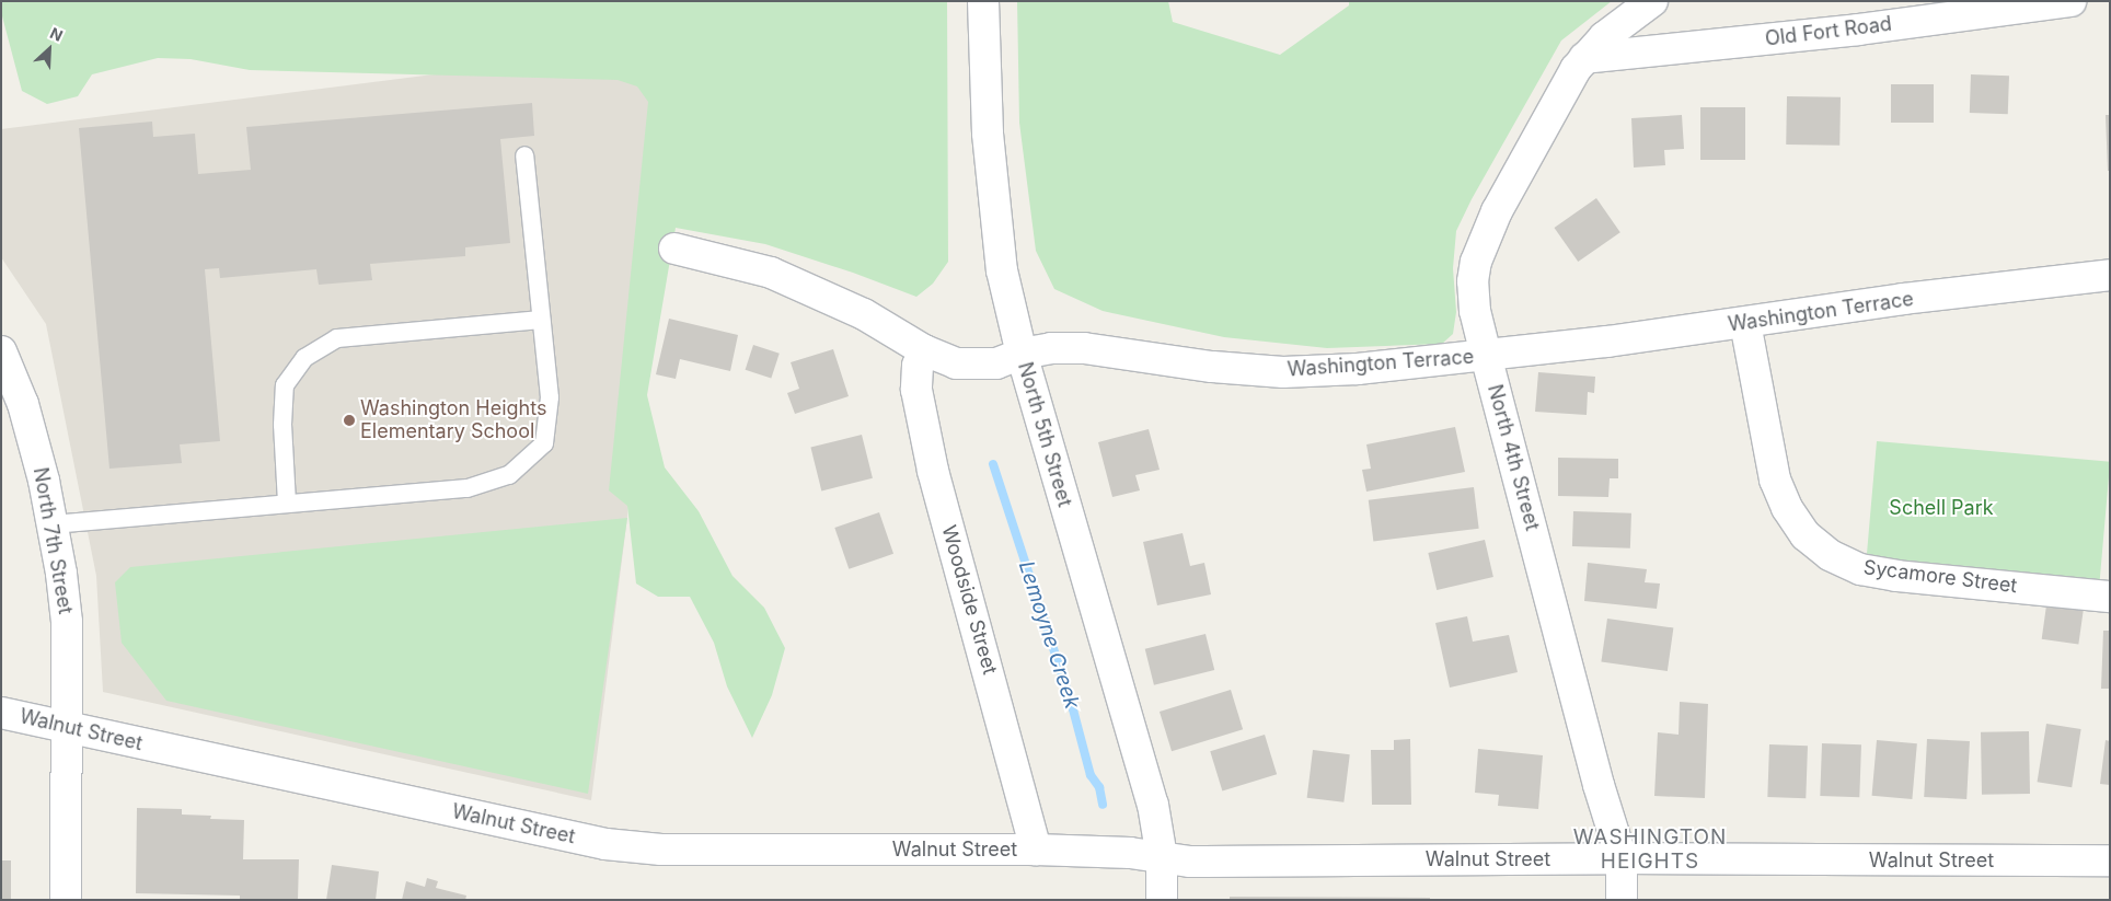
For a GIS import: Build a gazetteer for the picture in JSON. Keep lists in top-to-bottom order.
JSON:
{
  "streets": {
    "street": [
      "Old Fort Road",
      "Washington Terrace",
      "North 5th Street",
      "North 4th Street",
      "North 7th Street",
      "Sycamore Street",
      "Woodside Street",
      "Walnut Street"
    ]
  },
  "crossings": [
    ["Old Fort Road", "North 4th Street"],
    ["Washington Terrace", "North 5th Street"],
    ["Washington Terrace", "North 4th Street"],
    ["Washington Terrace", "Sycamore Street"],
    ["Washington Terrace", "Woodside Street"],
    ["North 5th Street", "Walnut Street"],
    ["North 4th Street", "Walnut Street"],
    ["North 7th Street", "Walnut Street"],
    ["Woodside Street", "Walnut Street"]
  ],
  "districts": ["WASHINGTON HEIGHTS"],
  "water": ["Lemoyne Creek"],
  "parks": ["Schell Park"],
  "places": ["Washington Heights Elementary School"],
  "north": "top right"
}
